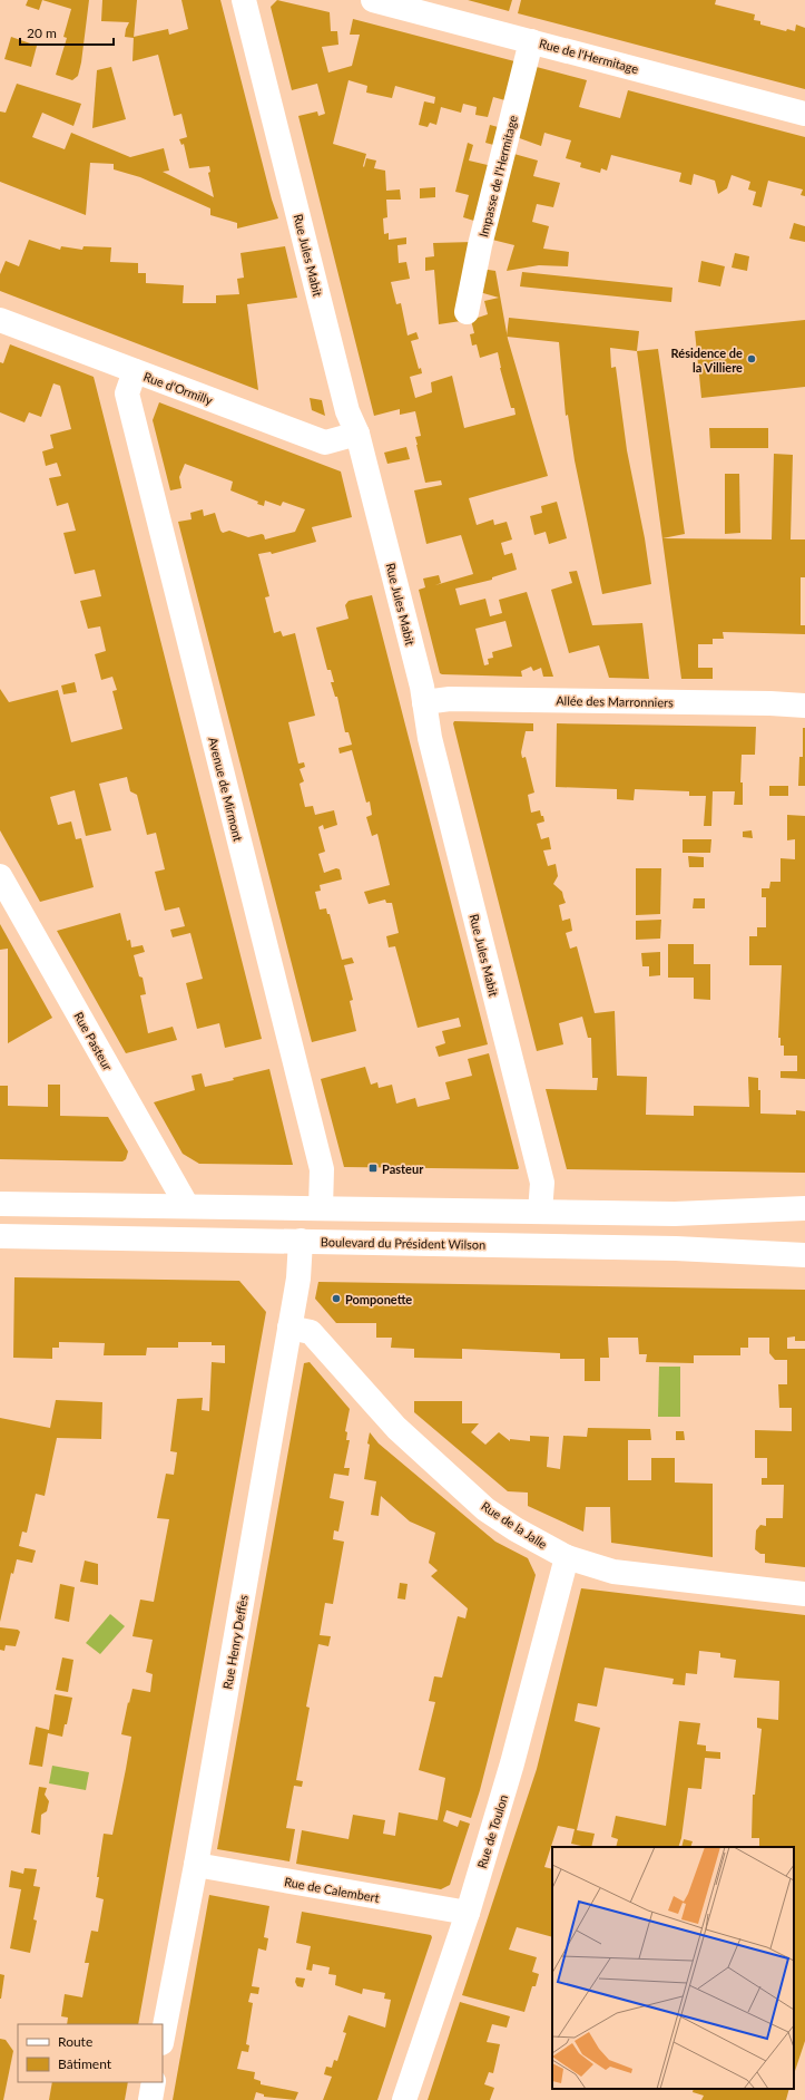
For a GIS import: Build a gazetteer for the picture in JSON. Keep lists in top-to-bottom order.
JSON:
{
  "streets": {
    "street": [
      "Rue de l'Hermitage",
      "Impasse de l'Hermitage",
      "Rue Jules Mabit",
      "Rue d'Ormilly",
      "Allée des Marronniers",
      "Avenue de Mirmont",
      "Rue Pasteur",
      "Boulevard du Président Wilson",
      "Rue de la Jalle",
      "Rue Henry Deffès",
      "Rue de Toulon",
      "Rue de Calembert"
    ]
  },
  "crossings": [
    ["Rue de l'Hermitage", "Impasse de l'Hermitage"],
    ["Rue Jules Mabit", "Rue d'Ormilly"],
    ["Rue Jules Mabit", "Allée des Marronniers"],
    ["Rue d'Ormilly", "Avenue de Mirmont"],
    ["Boulevard du Président Wilson", "Rue Henry Deffès"],
    ["Rue de la Jalle", "Rue Henry Deffès"],
    ["Rue de la Jalle", "Rue de Toulon"],
    ["Rue Henry Deffès", "Rue de Calembert"],
    ["Rue de Toulon", "Rue de Calembert"]
  ],
  "places": {
    "other": ["Résidence de la Villiere", "Pomponette"],
    "transit": ["Pasteur"]
  },
  "legend": ["Route", "Bâtiment"],
  "scale_bar": "20 m"
}
